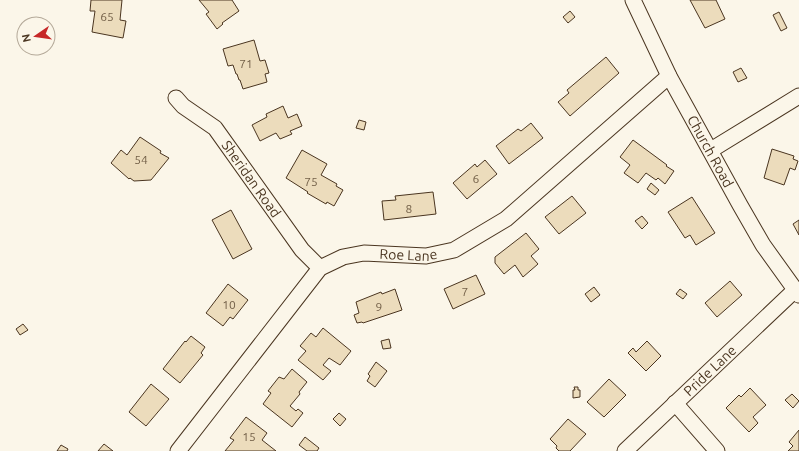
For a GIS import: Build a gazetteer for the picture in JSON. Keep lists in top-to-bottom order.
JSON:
{
  "streets": {
    "street": [
      "Church Road",
      "Sheridan Road",
      "Roe Lane",
      "Pride Lane"
    ]
  },
  "crossings": [
    ["Church Road", "Roe Lane"],
    ["Church Road", "Pride Lane"],
    ["Sheridan Road", "Roe Lane"]
  ],
  "house_numbers": [
    "65",
    "71",
    "54",
    "6",
    "75",
    "8",
    "7",
    "10",
    "9",
    "15"
  ],
  "north": "left"
}
